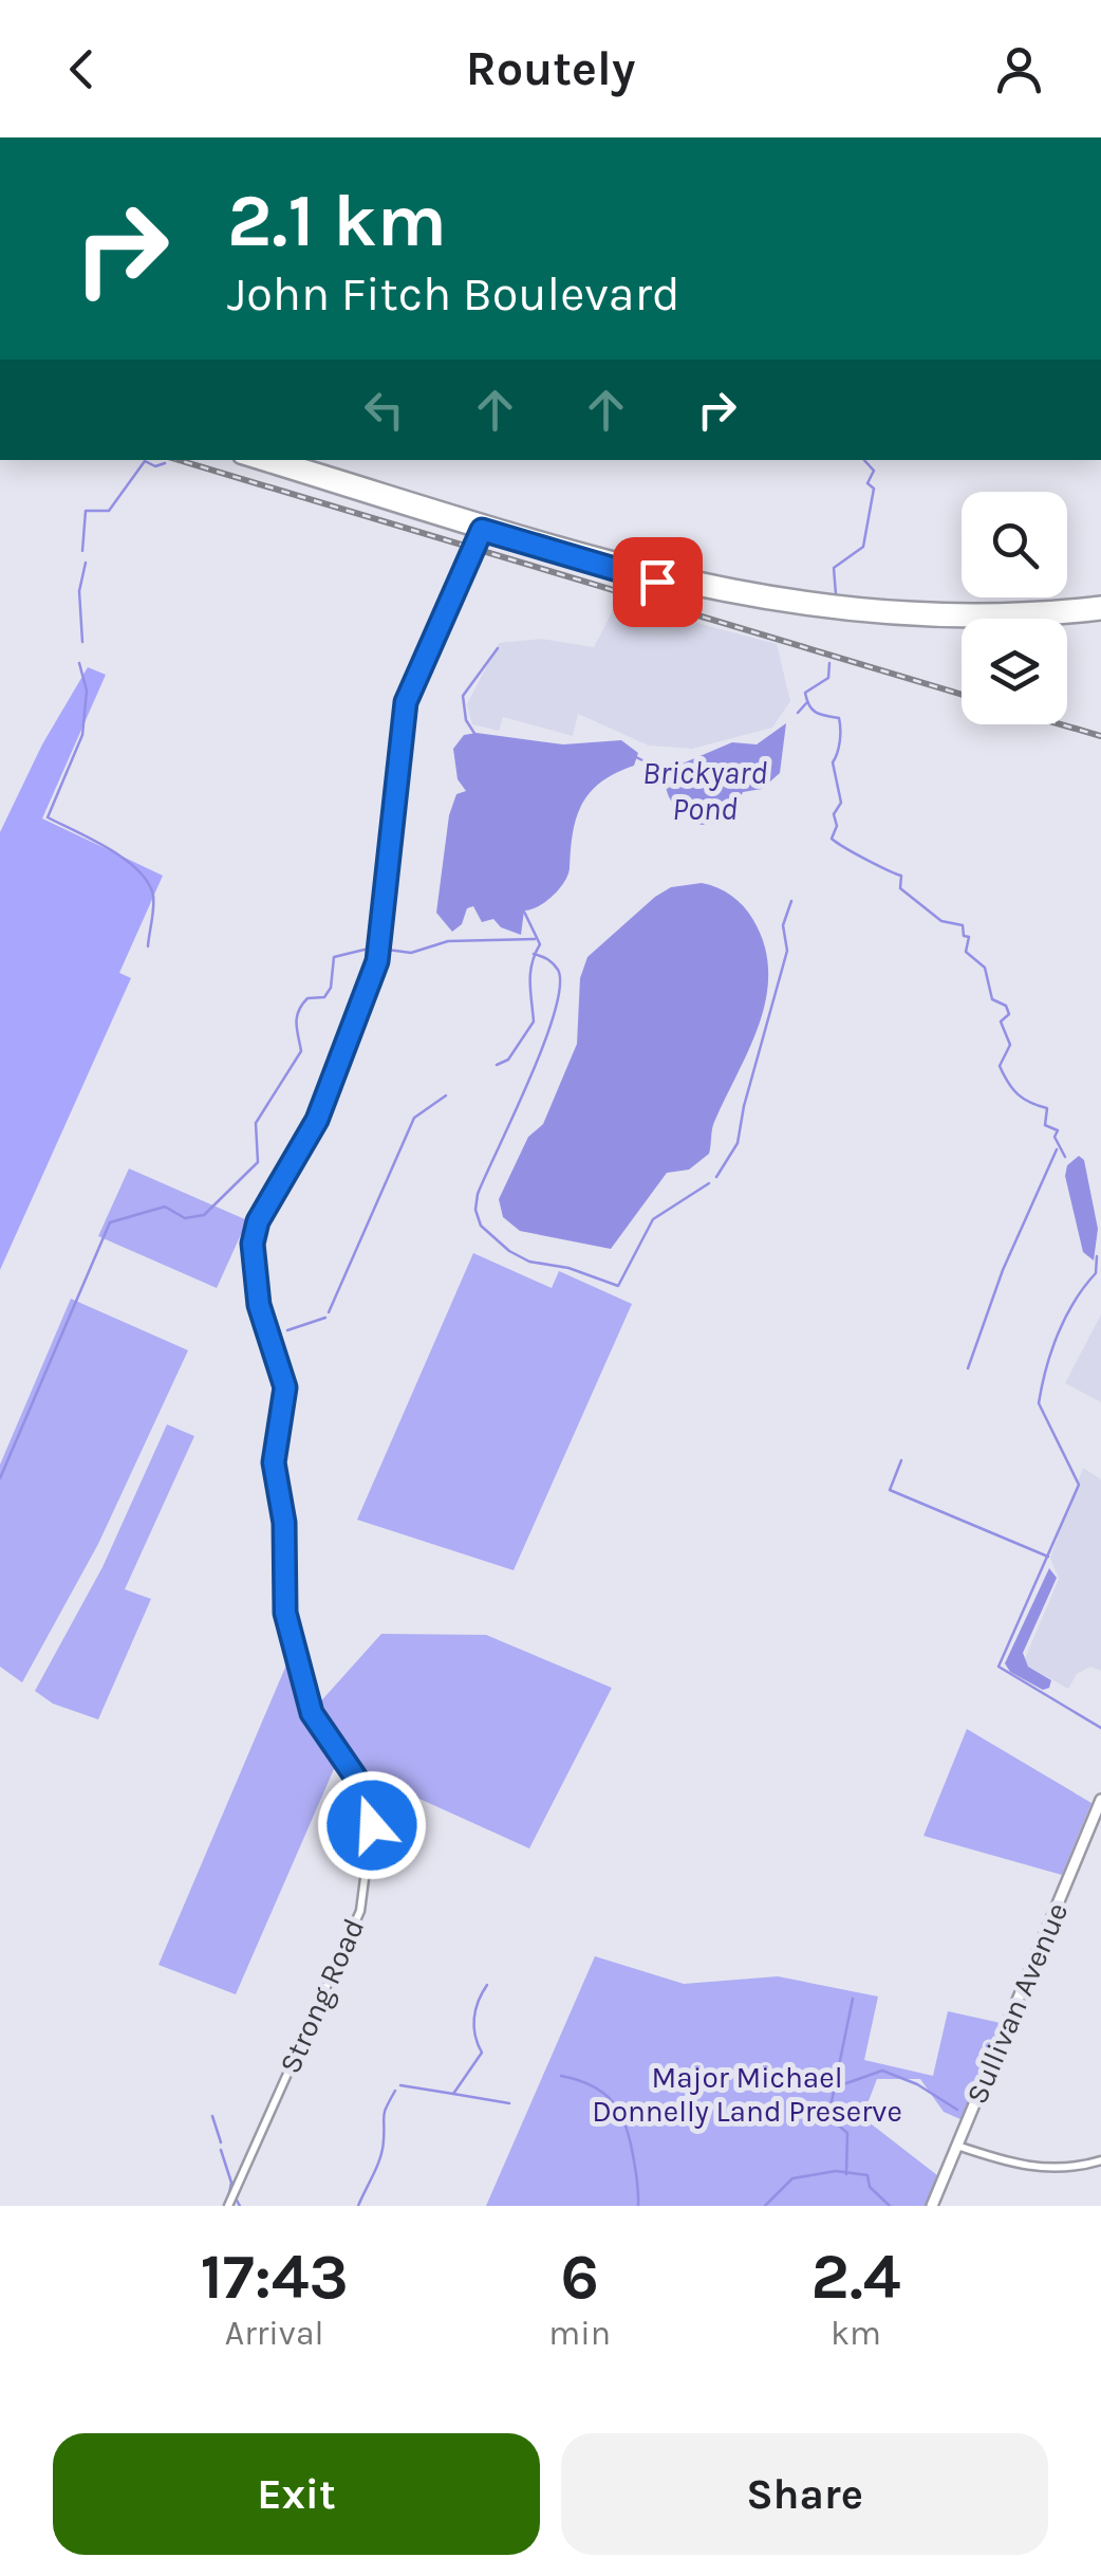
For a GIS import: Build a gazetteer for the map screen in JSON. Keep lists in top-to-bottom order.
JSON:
{
  "streets": {
    "main road": ["Sullivan Avenue"],
    "street": ["Strong Road"]
  },
  "water": ["Brickyard Pond"],
  "parks": ["Major Michael Donnelly Land Preserve"],
  "page": {
    "header": "Routely",
    "turn": ["2.1 km", "John Fitch Boulevard"],
    "eta": [
      "17:43",
      "Arrival",
      "6",
      "min",
      "2.4",
      "km"
    ],
    "buttons": ["Exit", "Share"]
  }
}
